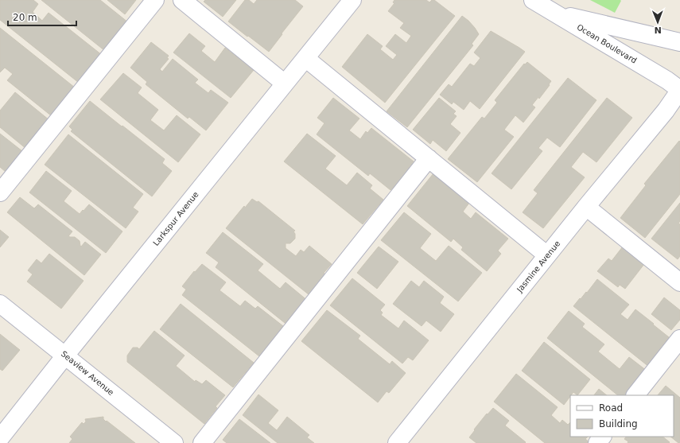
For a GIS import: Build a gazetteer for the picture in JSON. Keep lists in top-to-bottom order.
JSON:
{
  "streets": {
    "street": [
      "Ocean Boulevard",
      "Larkspur Avenue",
      "Jasmine Avenue",
      "Seaview Avenue"
    ]
  },
  "crossings": [
    ["Ocean Boulevard", "Jasmine Avenue"],
    ["Larkspur Avenue", "Seaview Avenue"]
  ],
  "legend": ["Road", "Building"],
  "scale_bar": "20 m",
  "north": "bottom"
}
